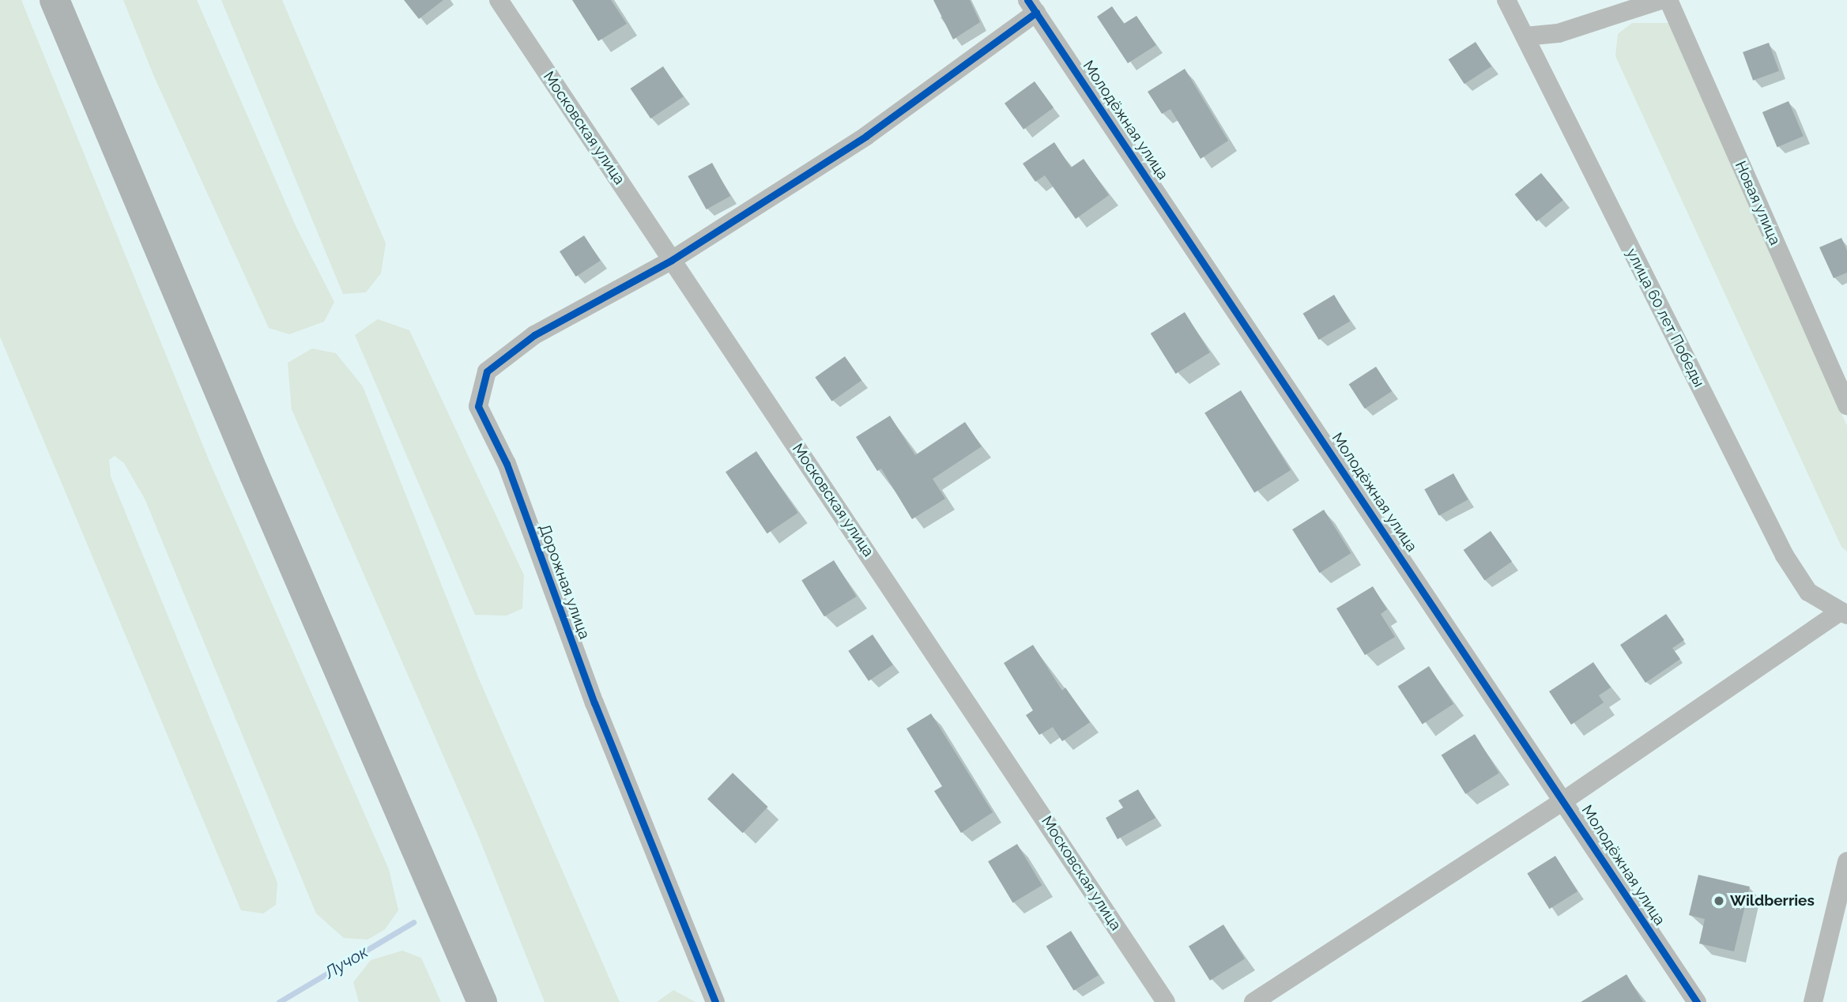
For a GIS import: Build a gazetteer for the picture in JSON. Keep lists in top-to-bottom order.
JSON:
{
  "streets": {
    "street": [
      "Молодёжная улица",
      "Московская улица",
      "Новая улица",
      "улица 60 лет Победы",
      "Дорожная улица"
    ]
  },
  "crossings": [
    ["Молодёжная улица", "Дорожная улица"],
    ["Московская улица", "Дорожная улица"]
  ],
  "water": ["Лучок"],
  "places": ["Wildberries"]
}
